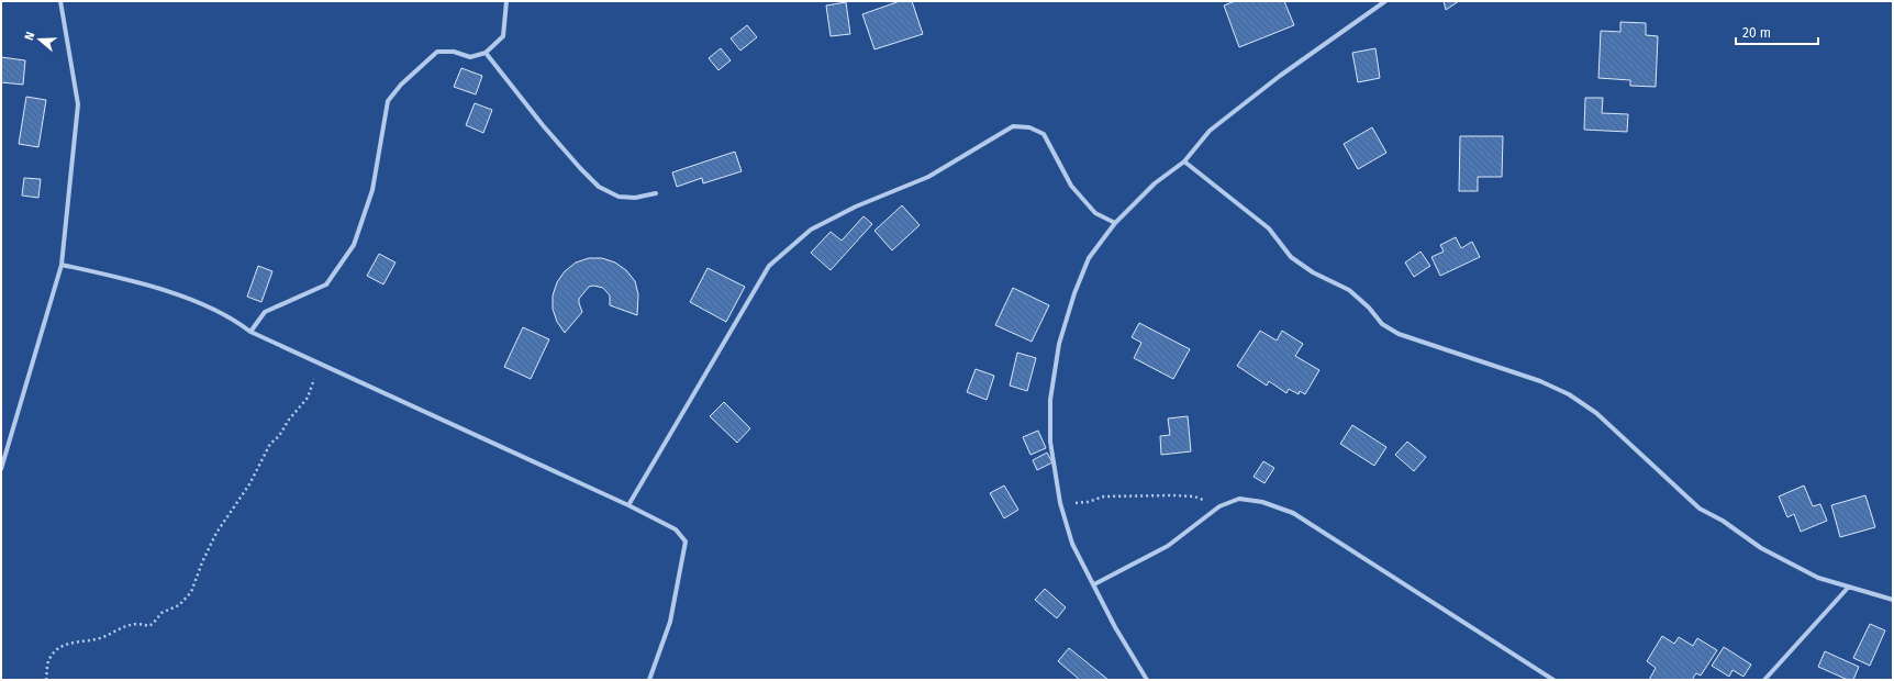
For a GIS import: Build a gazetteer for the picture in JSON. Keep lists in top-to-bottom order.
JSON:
{
  "scale_bar": "20 m",
  "north": "left"
}
